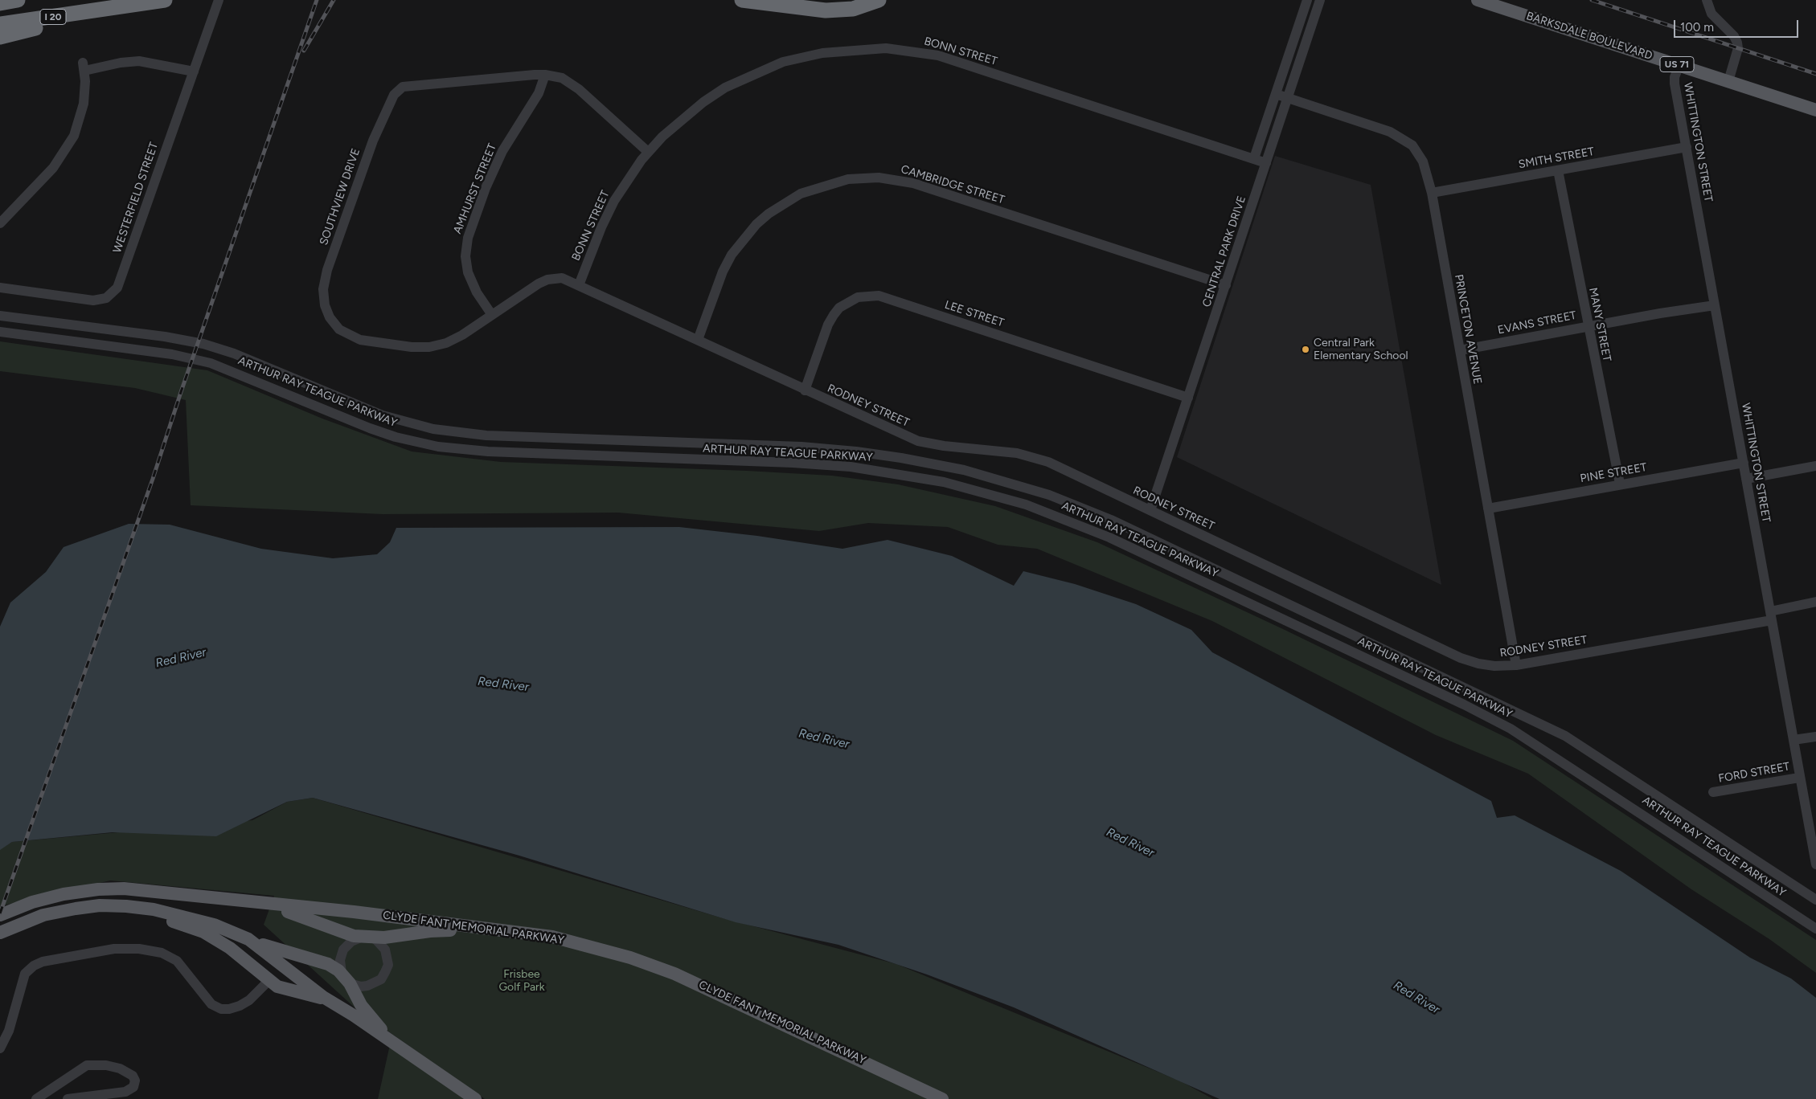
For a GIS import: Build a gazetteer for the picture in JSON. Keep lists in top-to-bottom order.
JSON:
{
  "streets": {
    "highway": ["I 20"],
    "main road": ["BARKSDALE BOULEVARD", "US 71", "CLYDE FANT MEMORIAL PARKWAY"],
    "street": [
      "BONN STREET",
      "WHITTINGTON STREET",
      "SMITH STREET",
      "CAMBRIDGE STREET",
      "AMHURST STREET",
      "SOUTHVIEW DRIVE",
      "WESTERFIELD STREET",
      "CENTRAL PARK DRIVE",
      "LEE STREET",
      "EVANS STREET",
      "MANY STREET",
      "PRINCETON AVENUE",
      "ARTHUR RAY TEAGUE PARKWAY",
      "RODNEY STREET",
      "PINE STREET",
      "FORD STREET"
    ]
  },
  "crossings": [
    ["BARKSDALE BOULEVARD", "WHITTINGTON STREET"],
    ["BONN STREET", "SOUTHVIEW DRIVE"],
    ["BONN STREET", "CENTRAL PARK DRIVE"],
    ["BONN STREET", "RODNEY STREET"],
    ["WHITTINGTON STREET", "SMITH STREET"],
    ["WHITTINGTON STREET", "EVANS STREET"],
    ["WHITTINGTON STREET", "RODNEY STREET"],
    ["WHITTINGTON STREET", "PINE STREET"],
    ["WHITTINGTON STREET", "FORD STREET"],
    ["SMITH STREET", "MANY STREET"],
    ["SMITH STREET", "PRINCETON AVENUE"],
    ["CAMBRIDGE STREET", "CENTRAL PARK DRIVE"],
    ["CAMBRIDGE STREET", "RODNEY STREET"],
    ["AMHURST STREET", "SOUTHVIEW DRIVE"],
    ["SOUTHVIEW DRIVE", "RODNEY STREET"],
    ["CENTRAL PARK DRIVE", "LEE STREET"],
    ["CENTRAL PARK DRIVE", "PRINCETON AVENUE"],
    ["CENTRAL PARK DRIVE", "RODNEY STREET"],
    ["LEE STREET", "RODNEY STREET"],
    ["EVANS STREET", "MANY STREET"],
    ["EVANS STREET", "PRINCETON AVENUE"],
    ["MANY STREET", "PINE STREET"],
    ["PRINCETON AVENUE", "RODNEY STREET"],
    ["PRINCETON AVENUE", "PINE STREET"]
  ],
  "water": ["Red River"],
  "parks": ["Frisbee Golf Park"],
  "places": ["Central Park Elementary School"],
  "scale_bar": "100 m"
}
